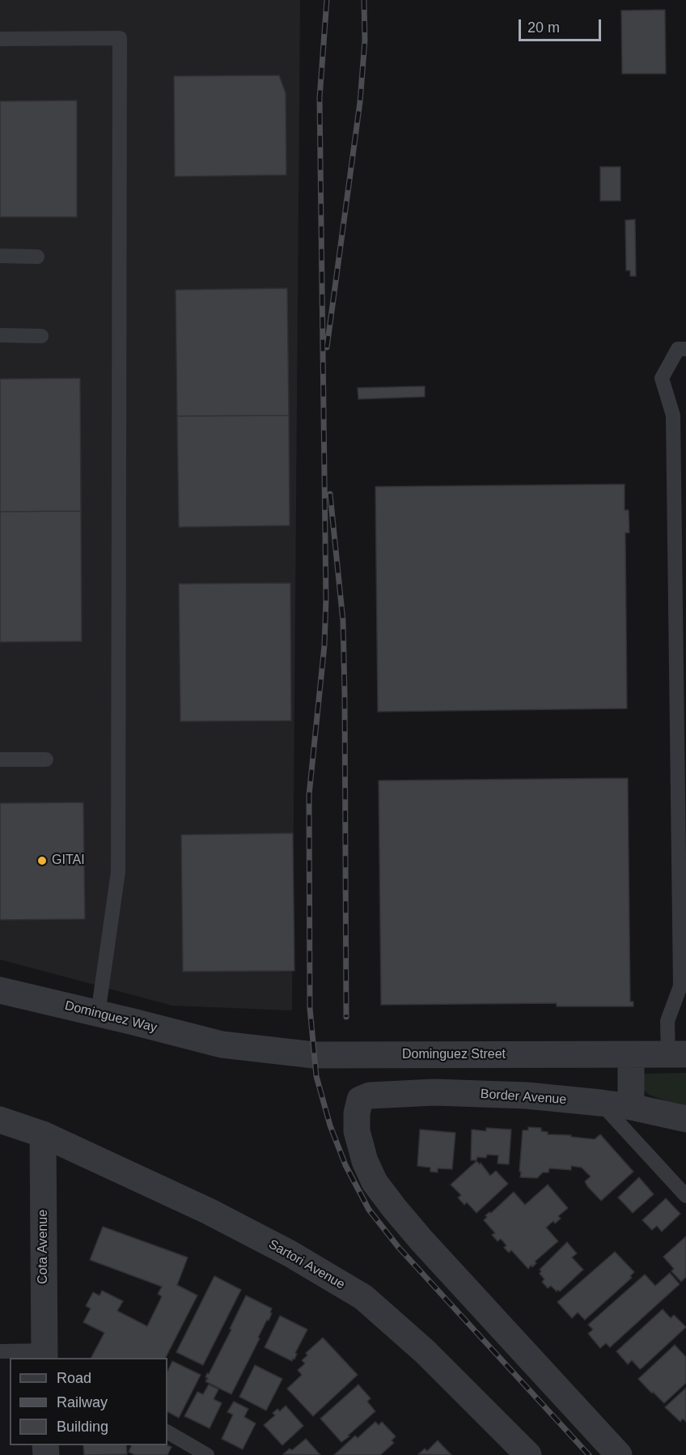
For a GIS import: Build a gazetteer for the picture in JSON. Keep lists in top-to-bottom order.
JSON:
{
  "streets": {
    "street": [
      "Dominguez Way",
      "Dominguez Street",
      "Border Avenue",
      "Cota Avenue",
      "Sartori Avenue"
    ]
  },
  "crossings": [
    ["Dominguez Way", "Dominguez Street"],
    ["Cota Avenue", "Sartori Avenue"]
  ],
  "places": ["GITAI"],
  "legend": ["Road", "Railway", "Building"],
  "scale_bar": "20 m"
}
